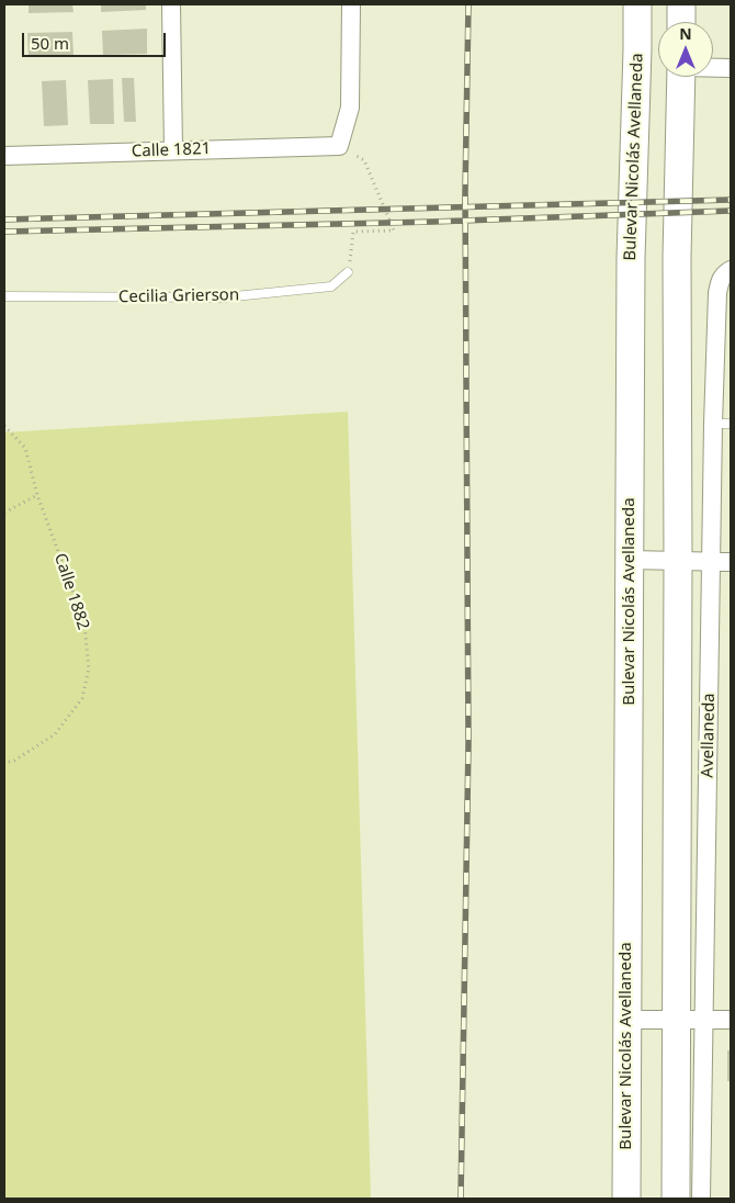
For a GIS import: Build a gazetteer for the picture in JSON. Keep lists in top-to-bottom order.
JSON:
{
  "streets": {
    "main road": ["Bulevar Nicolás Avellaneda"],
    "street": ["Calle 1821", "Avellaneda"],
    "lane": ["Cecilia Grierson"],
    "path": ["Calle 1882"]
  },
  "scale_bar": "50 m",
  "north": "top"
}
